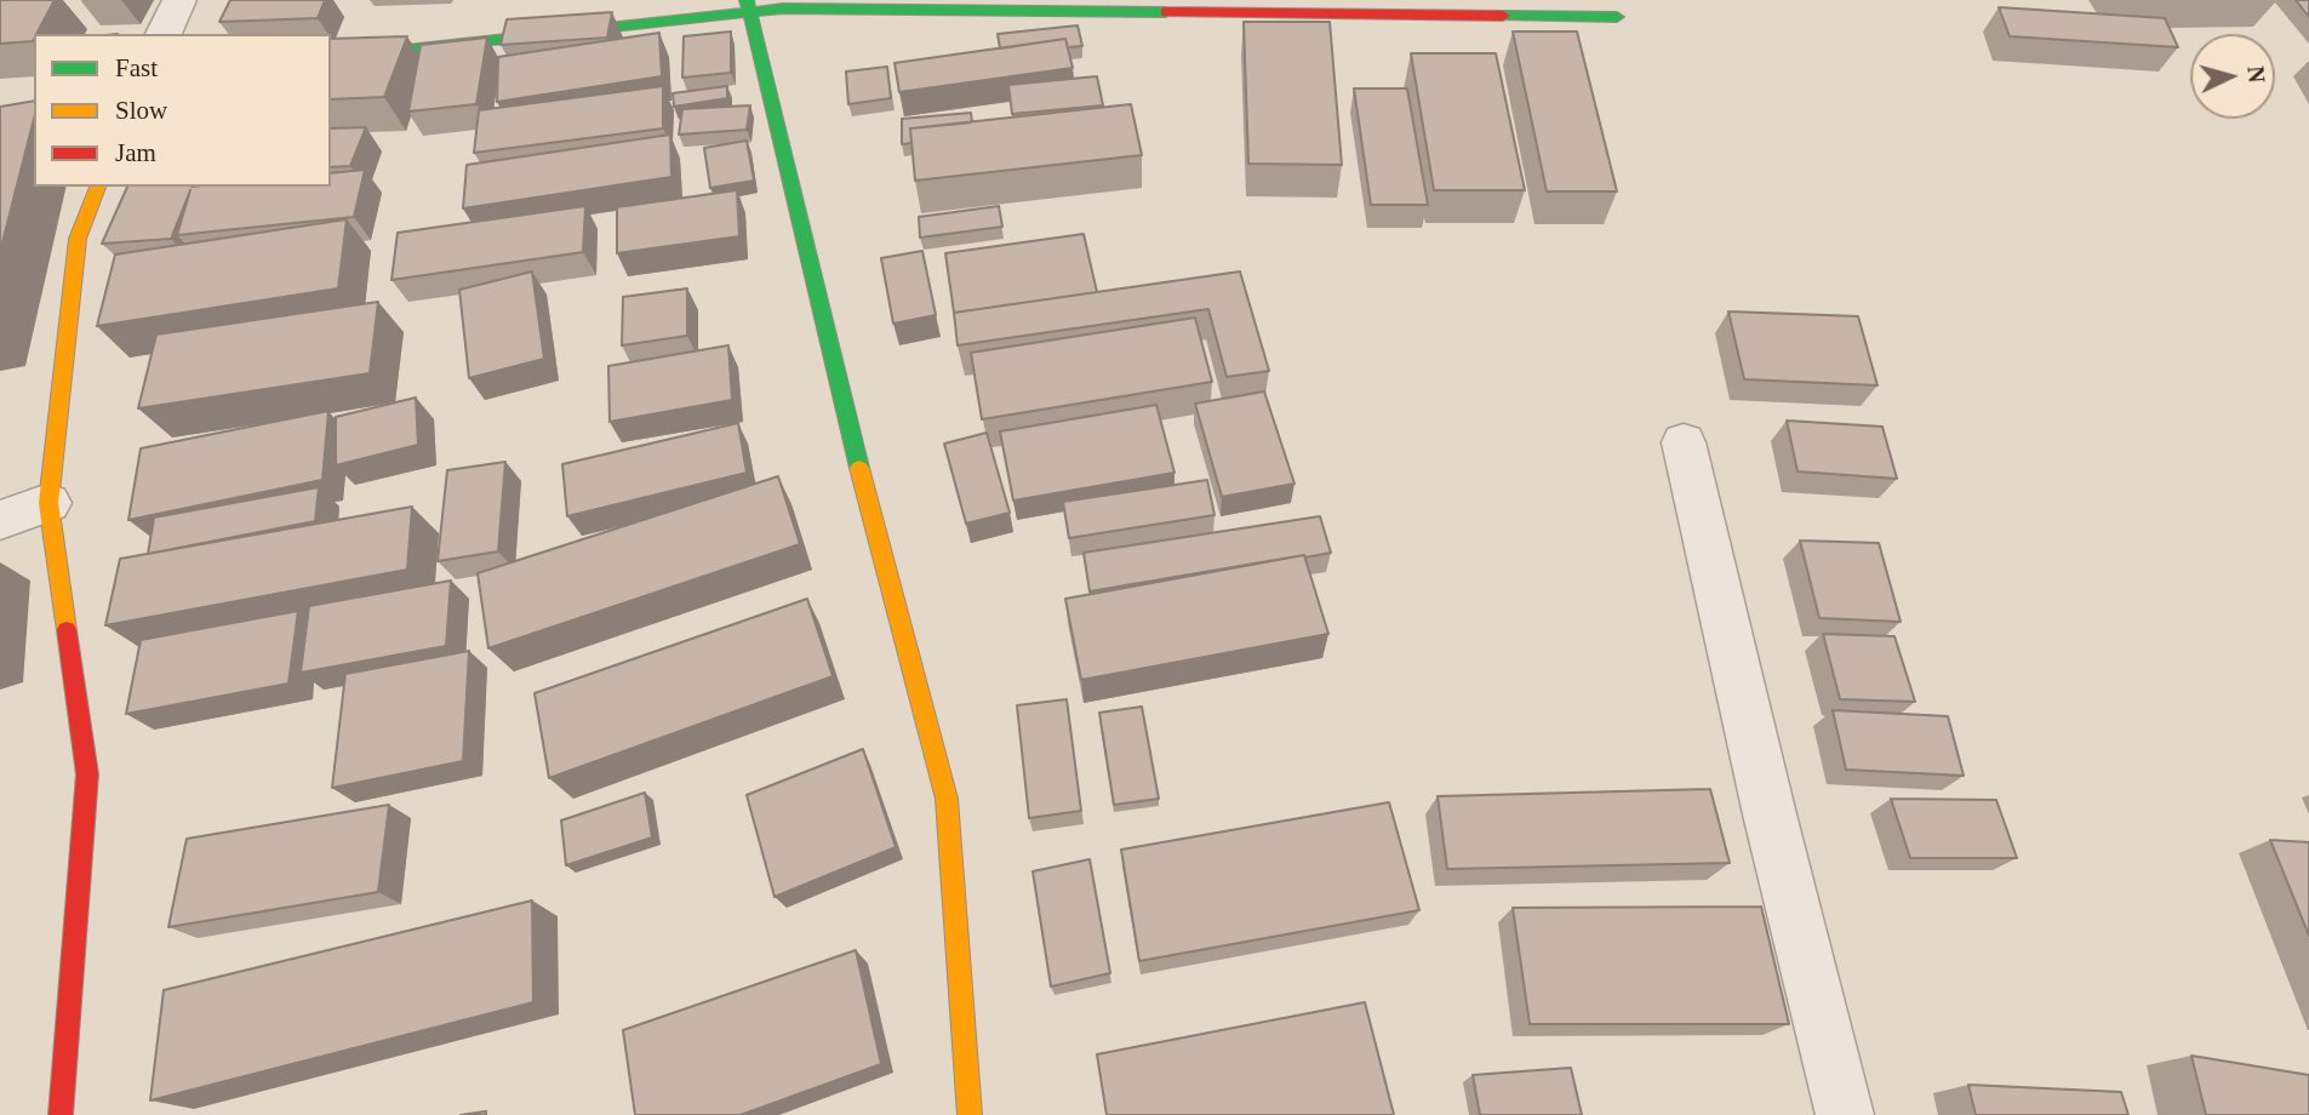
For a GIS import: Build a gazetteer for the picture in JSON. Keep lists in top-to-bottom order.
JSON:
{
  "legend": ["Fast", "Slow", "Jam"],
  "north": "right"
}
